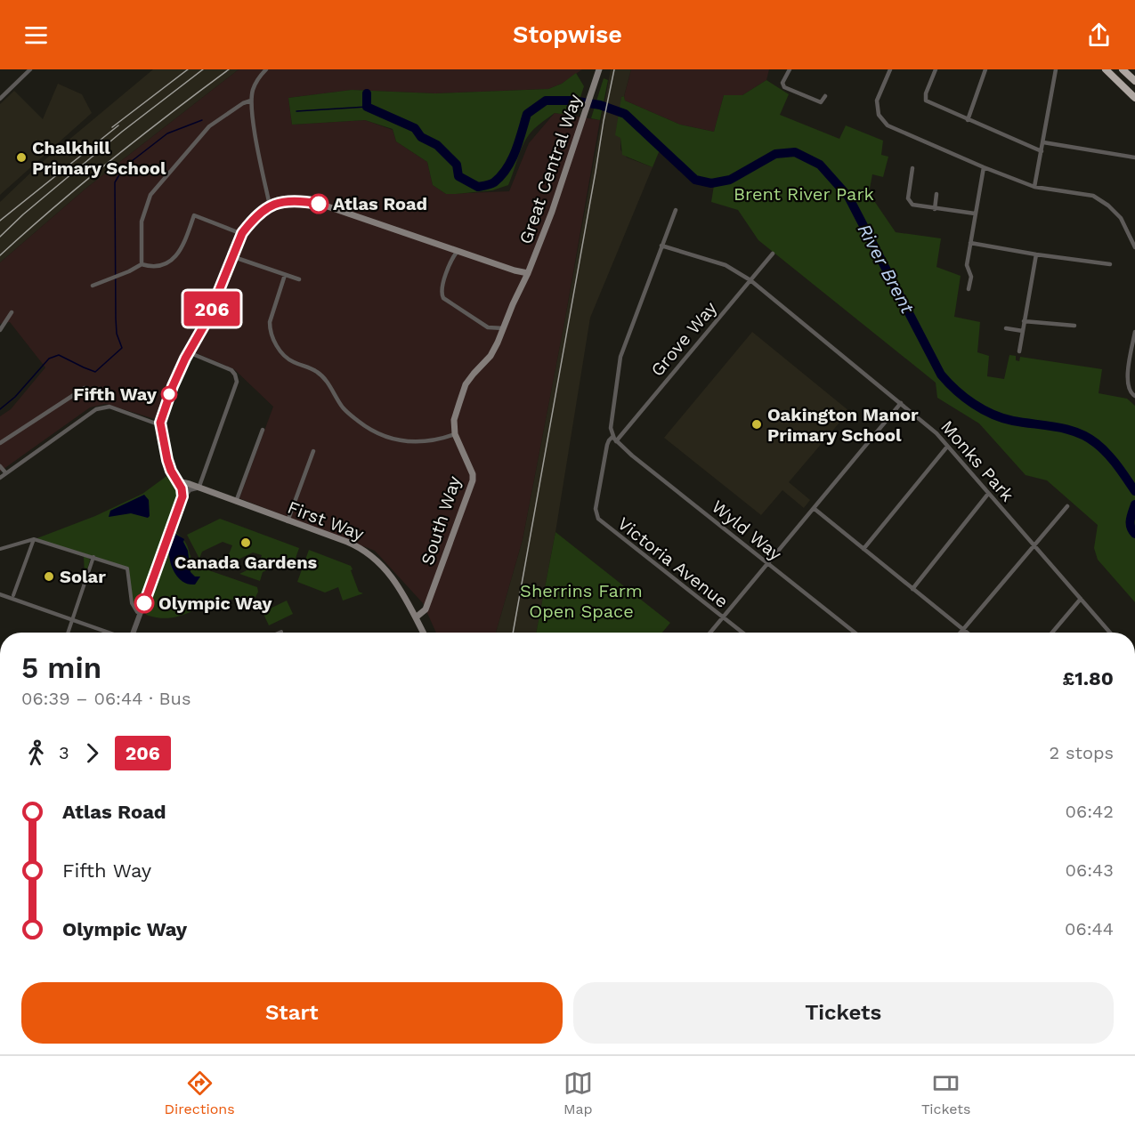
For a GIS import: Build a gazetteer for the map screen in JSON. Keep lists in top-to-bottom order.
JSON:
{
  "streets": {
    "main road": ["Great Central Way", "First Way", "South Way"],
    "street": [
      "Grove Way",
      "Monks Park",
      "Wyld Way",
      "Victoria Avenue"
    ]
  },
  "crossings": [
    ["Grove Way", "Monks Park"],
    ["Grove Way", "Wyld Way"],
    ["Grove Way", "Victoria Avenue"],
    ["First Way", "South Way"],
    ["Wyld Way", "Victoria Avenue"]
  ],
  "water": ["River Brent"],
  "parks": ["Brent River Park", "Sherrins Farm Open Space"],
  "places": [
    "Chalkhill Primary School",
    "Atlas Road",
    "Fifth Way",
    "Oakington Manor Primary School",
    "Canada Gardens",
    "Solar",
    "Olympic Way"
  ],
  "lines": ["bus line 206"],
  "page": {
    "header": "Stopwise",
    "on_map": "206",
    "heading": ["5 min", "06:39 – 06:44 · Bus", "£1.80"],
    "legs": ["3", "206", "2 stops"],
    "list": [
      {
        "name": "Atlas Road",
        "value": "06:42"
      },
      {
        "name": "Fifth Way",
        "value": "06:43"
      },
      {
        "name": "Olympic Way",
        "value": "06:44"
      }
    ],
    "buttons": ["Start", "Tickets"],
    "tabs": ["Directions", "Map", "Tickets"]
  }
}
